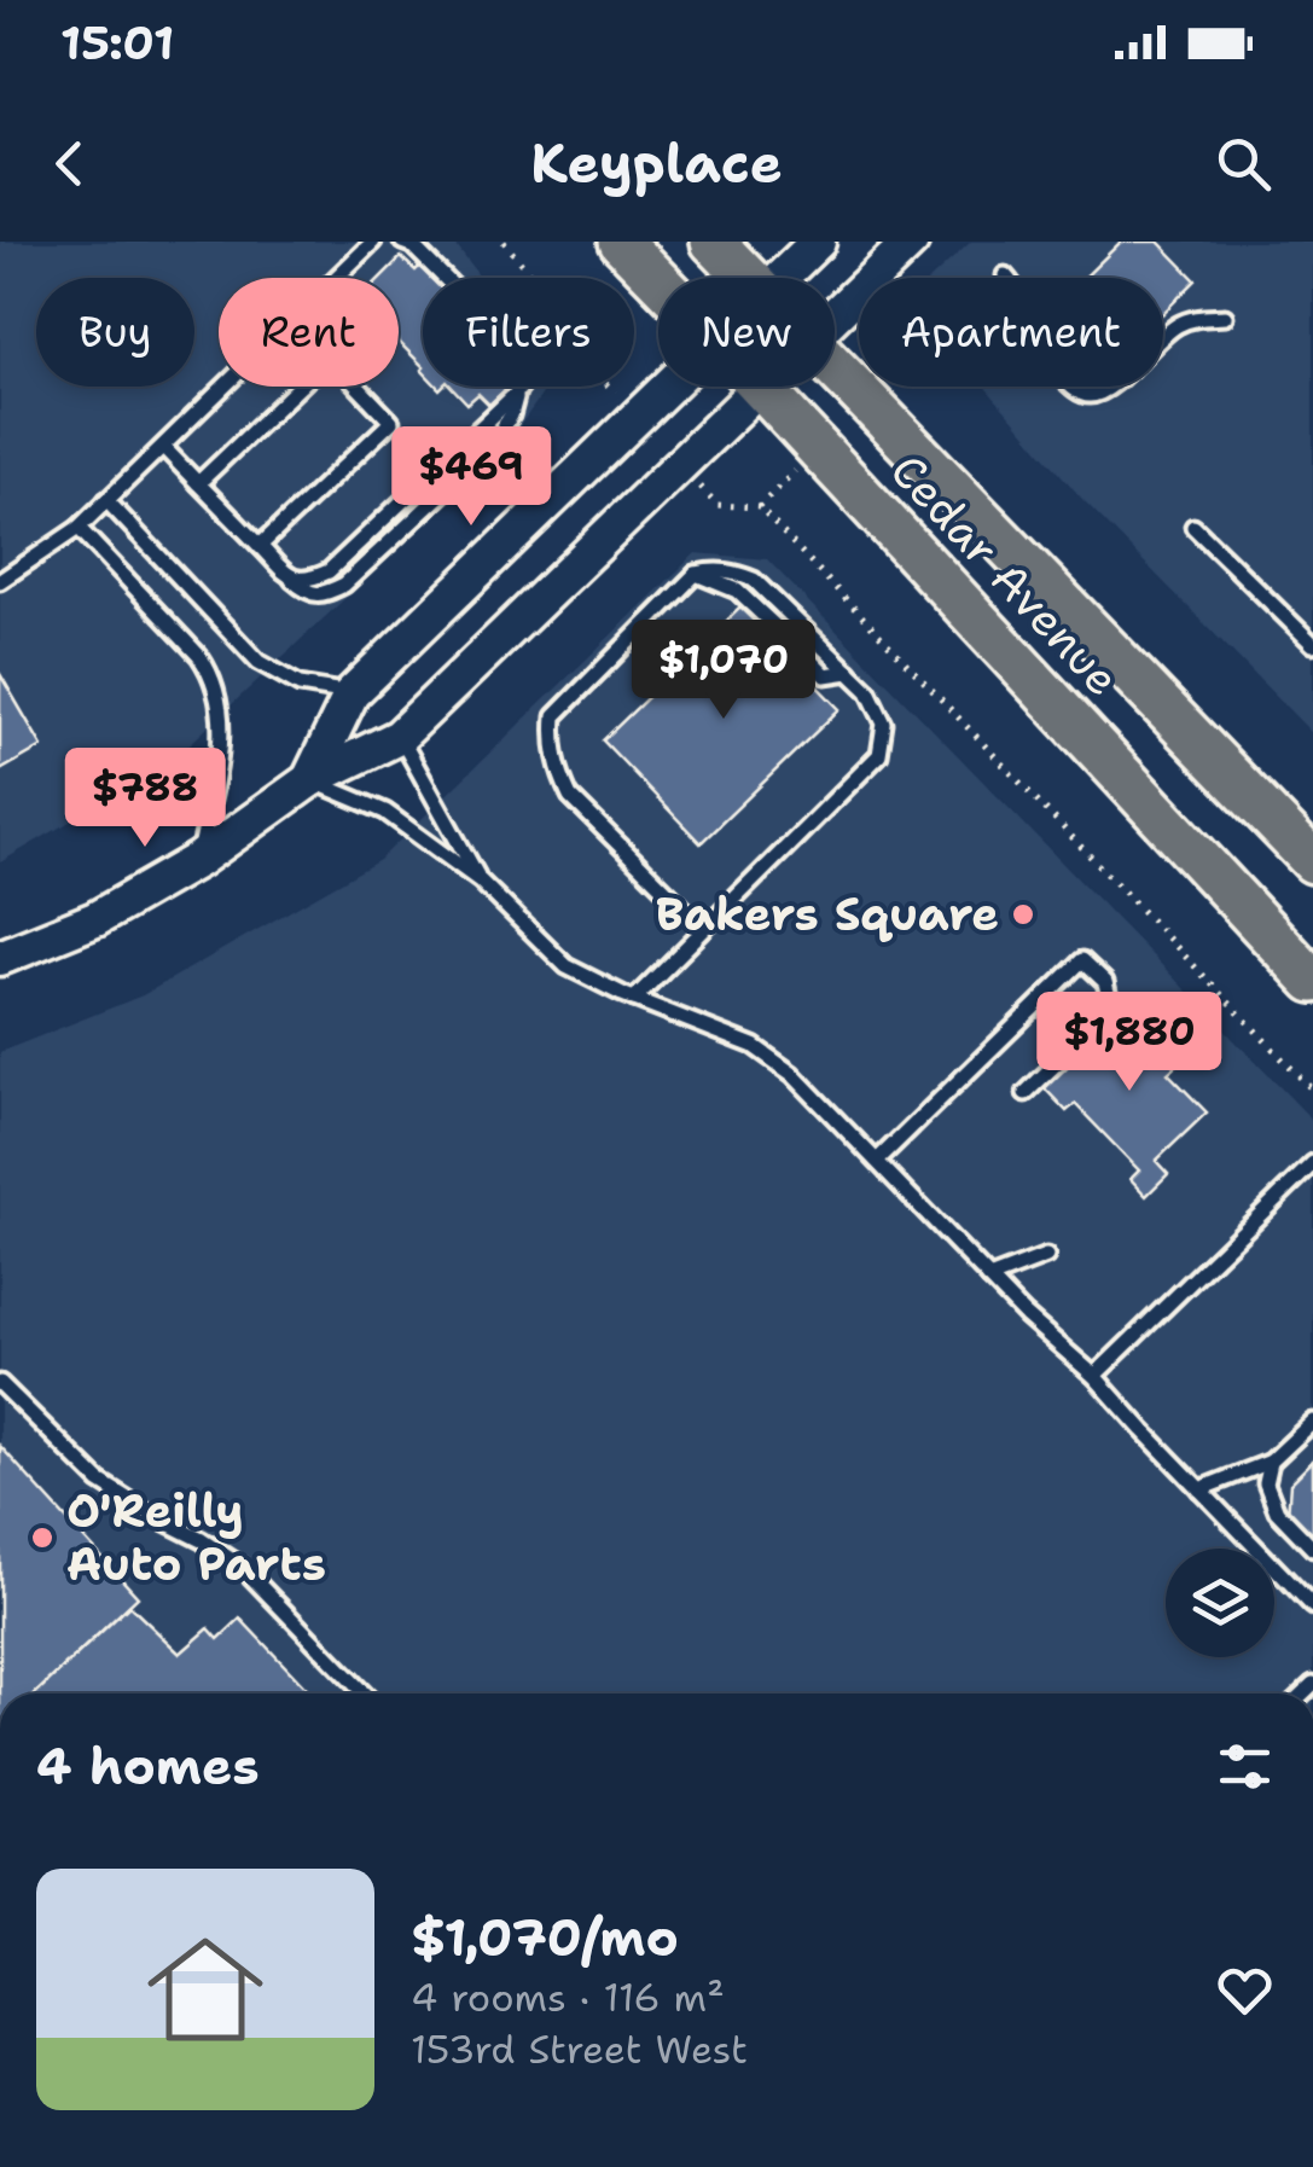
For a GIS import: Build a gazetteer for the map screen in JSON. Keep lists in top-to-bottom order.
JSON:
{
  "streets": {
    "main road": ["Cedar Avenue"]
  },
  "places": ["Bakers Square", "O'Reilly Auto Parts"],
  "page": {
    "status": "15:01",
    "header": "Keyplace",
    "chip": [
      "Buy",
      "Rent",
      "Filters",
      "New",
      "Apartment"
    ],
    "price": [
      "$469",
      "$1,070",
      "$788",
      "$1,880"
    ],
    "heading": "4 homes",
    "list": [
      {
        "name": "$1,070/mo",
        "note": "4 rooms · 116 m² · 153rd Street West"
      }
    ]
  }
}
